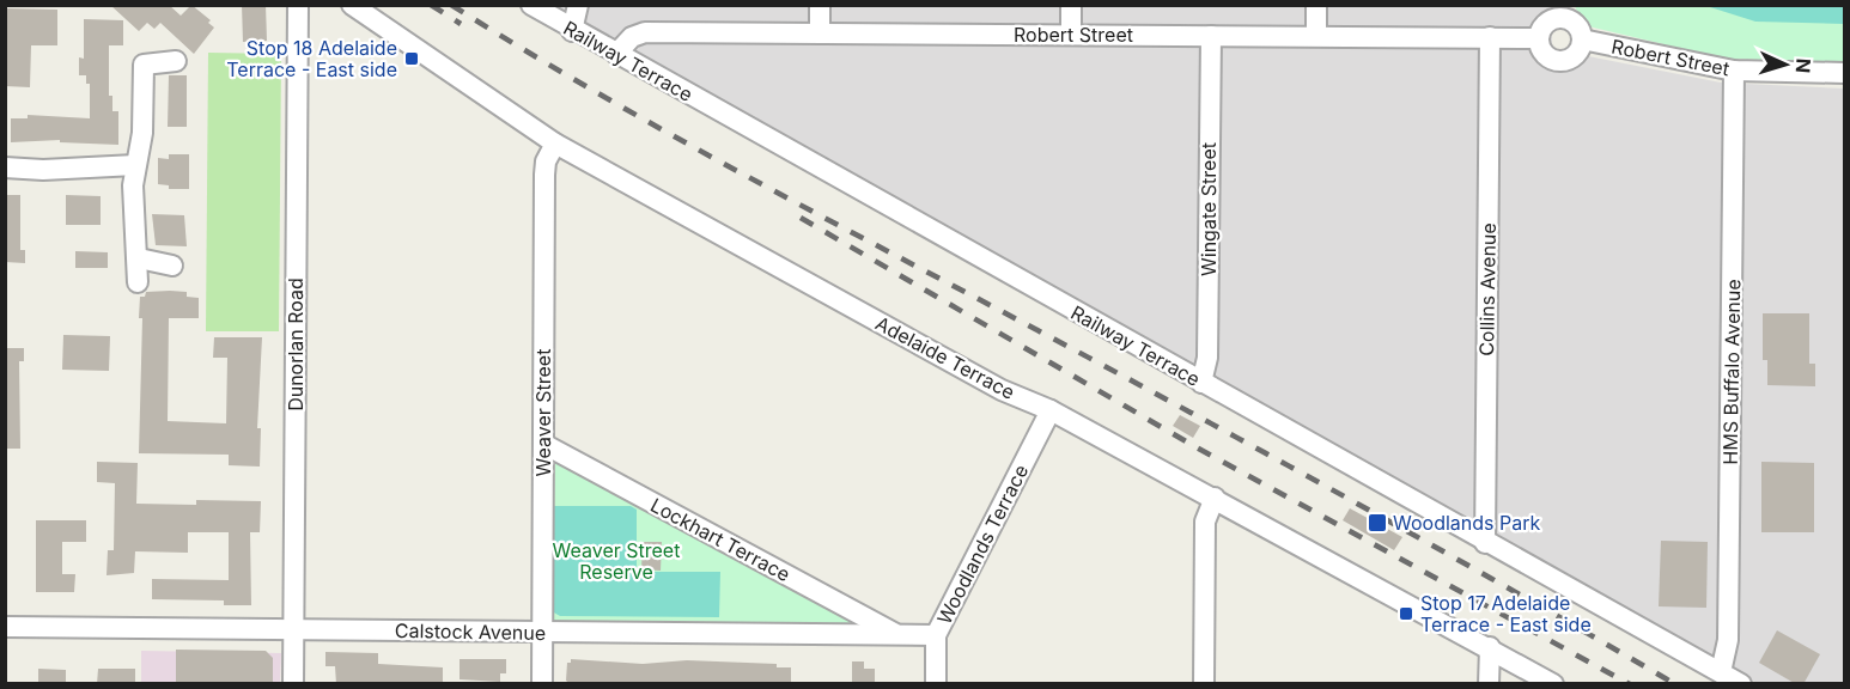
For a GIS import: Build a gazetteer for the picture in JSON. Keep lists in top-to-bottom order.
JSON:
{
  "streets": {
    "street": [
      "Robert Street",
      "Railway Terrace",
      "Wingate Street",
      "Collins Avenue",
      "Dunorlan Road",
      "Adelaide Terrace",
      "HMS Buffalo Avenue",
      "Weaver Street",
      "Lockhart Terrace",
      "Woodlands Terrace",
      "Calstock Avenue"
    ]
  },
  "crossings": [
    ["Robert Street", "Railway Terrace"],
    ["Robert Street", "Wingate Street"],
    ["Robert Street", "Collins Avenue"],
    ["Robert Street", "HMS Buffalo Avenue"],
    ["Railway Terrace", "Wingate Street"],
    ["Railway Terrace", "Collins Avenue"],
    ["Railway Terrace", "HMS Buffalo Avenue"],
    ["Dunorlan Road", "Calstock Avenue"],
    ["Adelaide Terrace", "Weaver Street"],
    ["Adelaide Terrace", "Woodlands Terrace"],
    ["Weaver Street", "Lockhart Terrace"],
    ["Weaver Street", "Calstock Avenue"],
    ["Lockhart Terrace", "Calstock Avenue"],
    ["Woodlands Terrace", "Calstock Avenue"]
  ],
  "parks": ["Weaver Street Reserve"],
  "places": {
    "transit": ["Stop 18 Adelaide Terrace - East side", "Woodlands Park", "Stop 17 Adelaide Terrace - East side"]
  },
  "north": "right"
}
